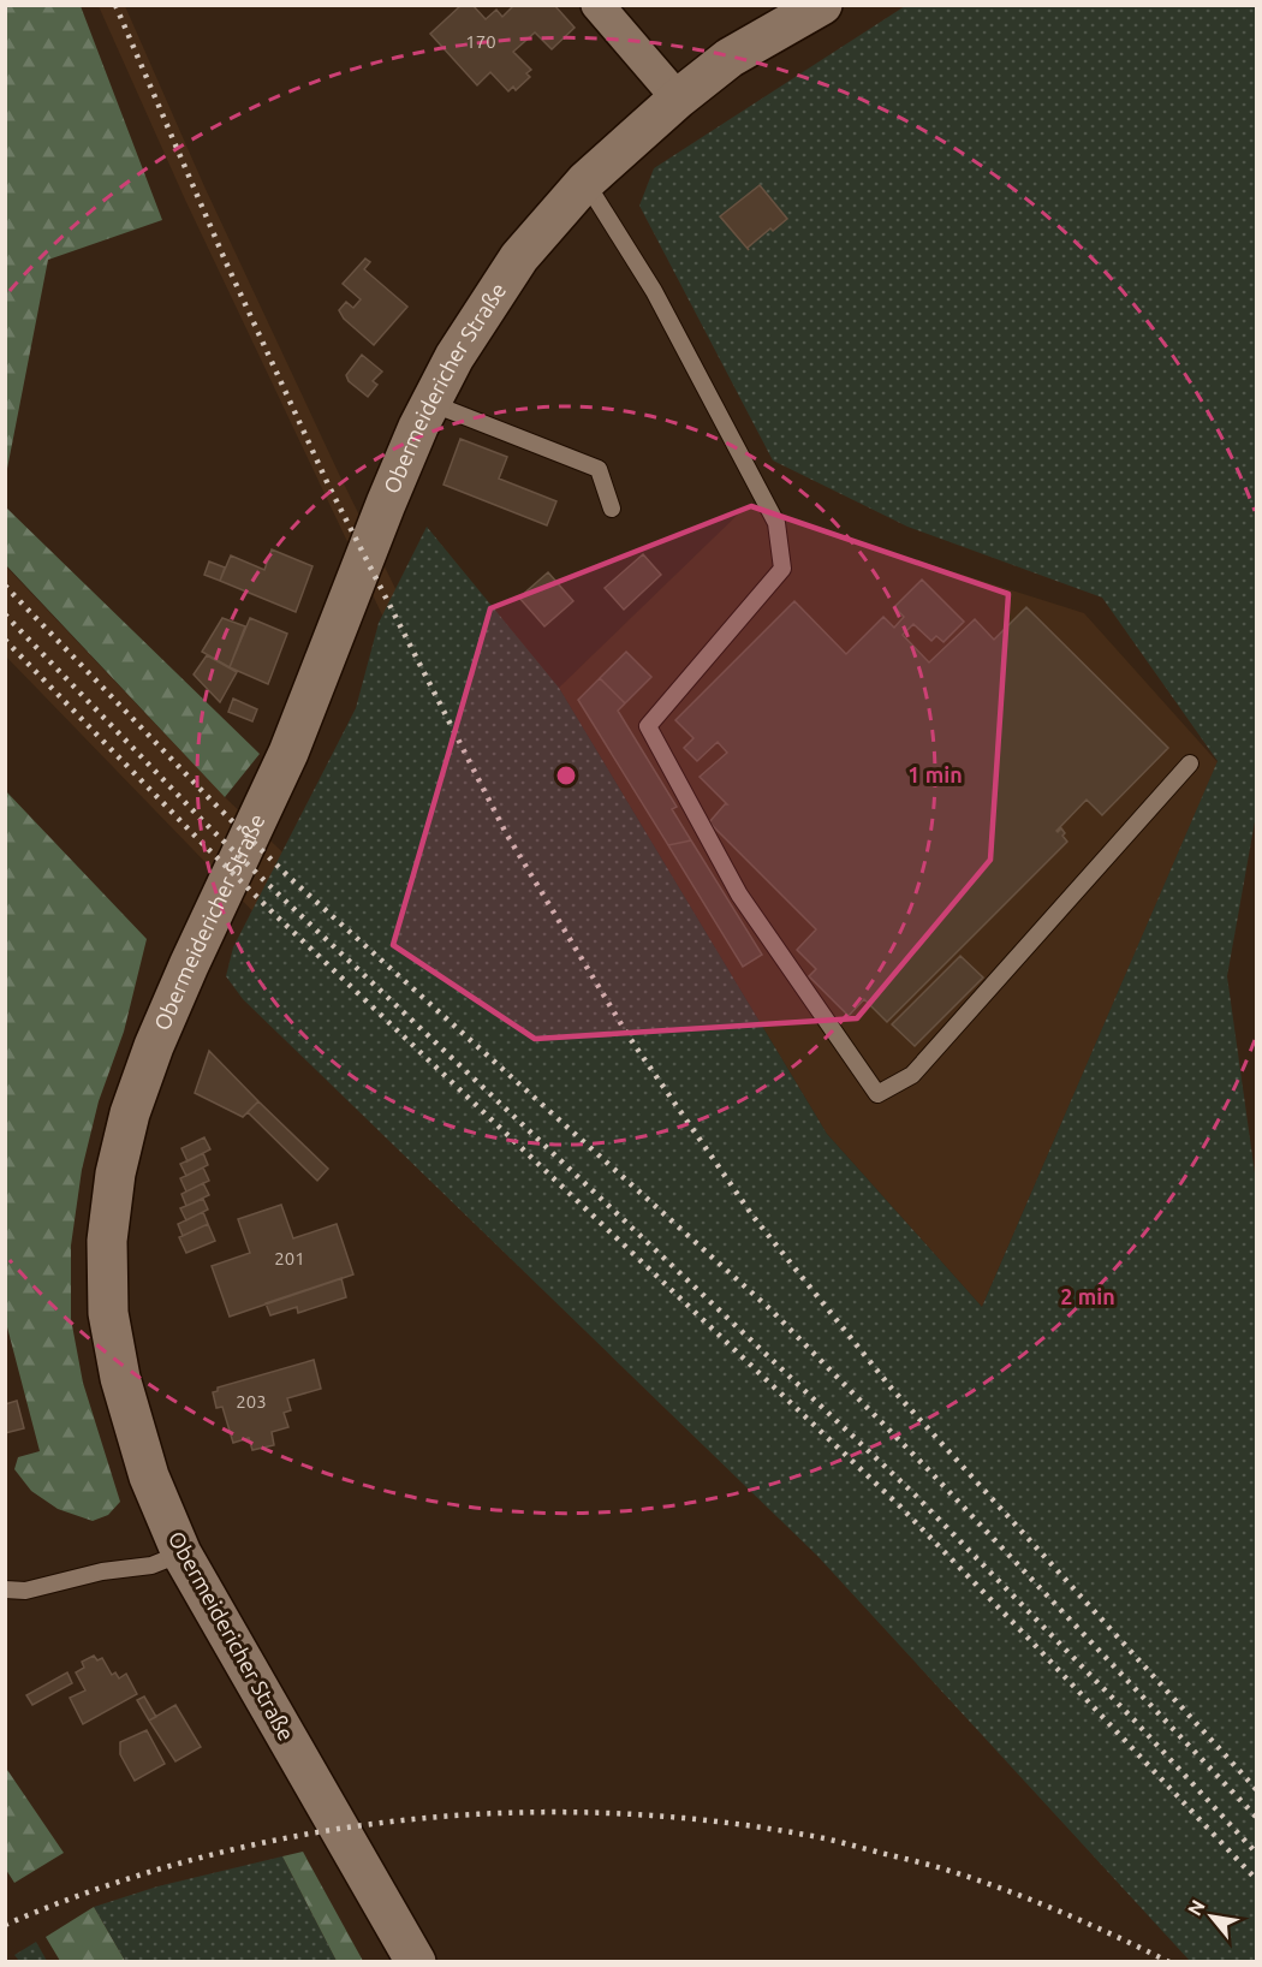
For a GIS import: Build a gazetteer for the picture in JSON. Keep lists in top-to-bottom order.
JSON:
{
  "streets": {
    "main road": ["Obermeidericher Straße"]
  },
  "house_numbers": ["170", "201", "203"],
  "north": "top left",
  "rings": ["1 min", "2 min"]
}
